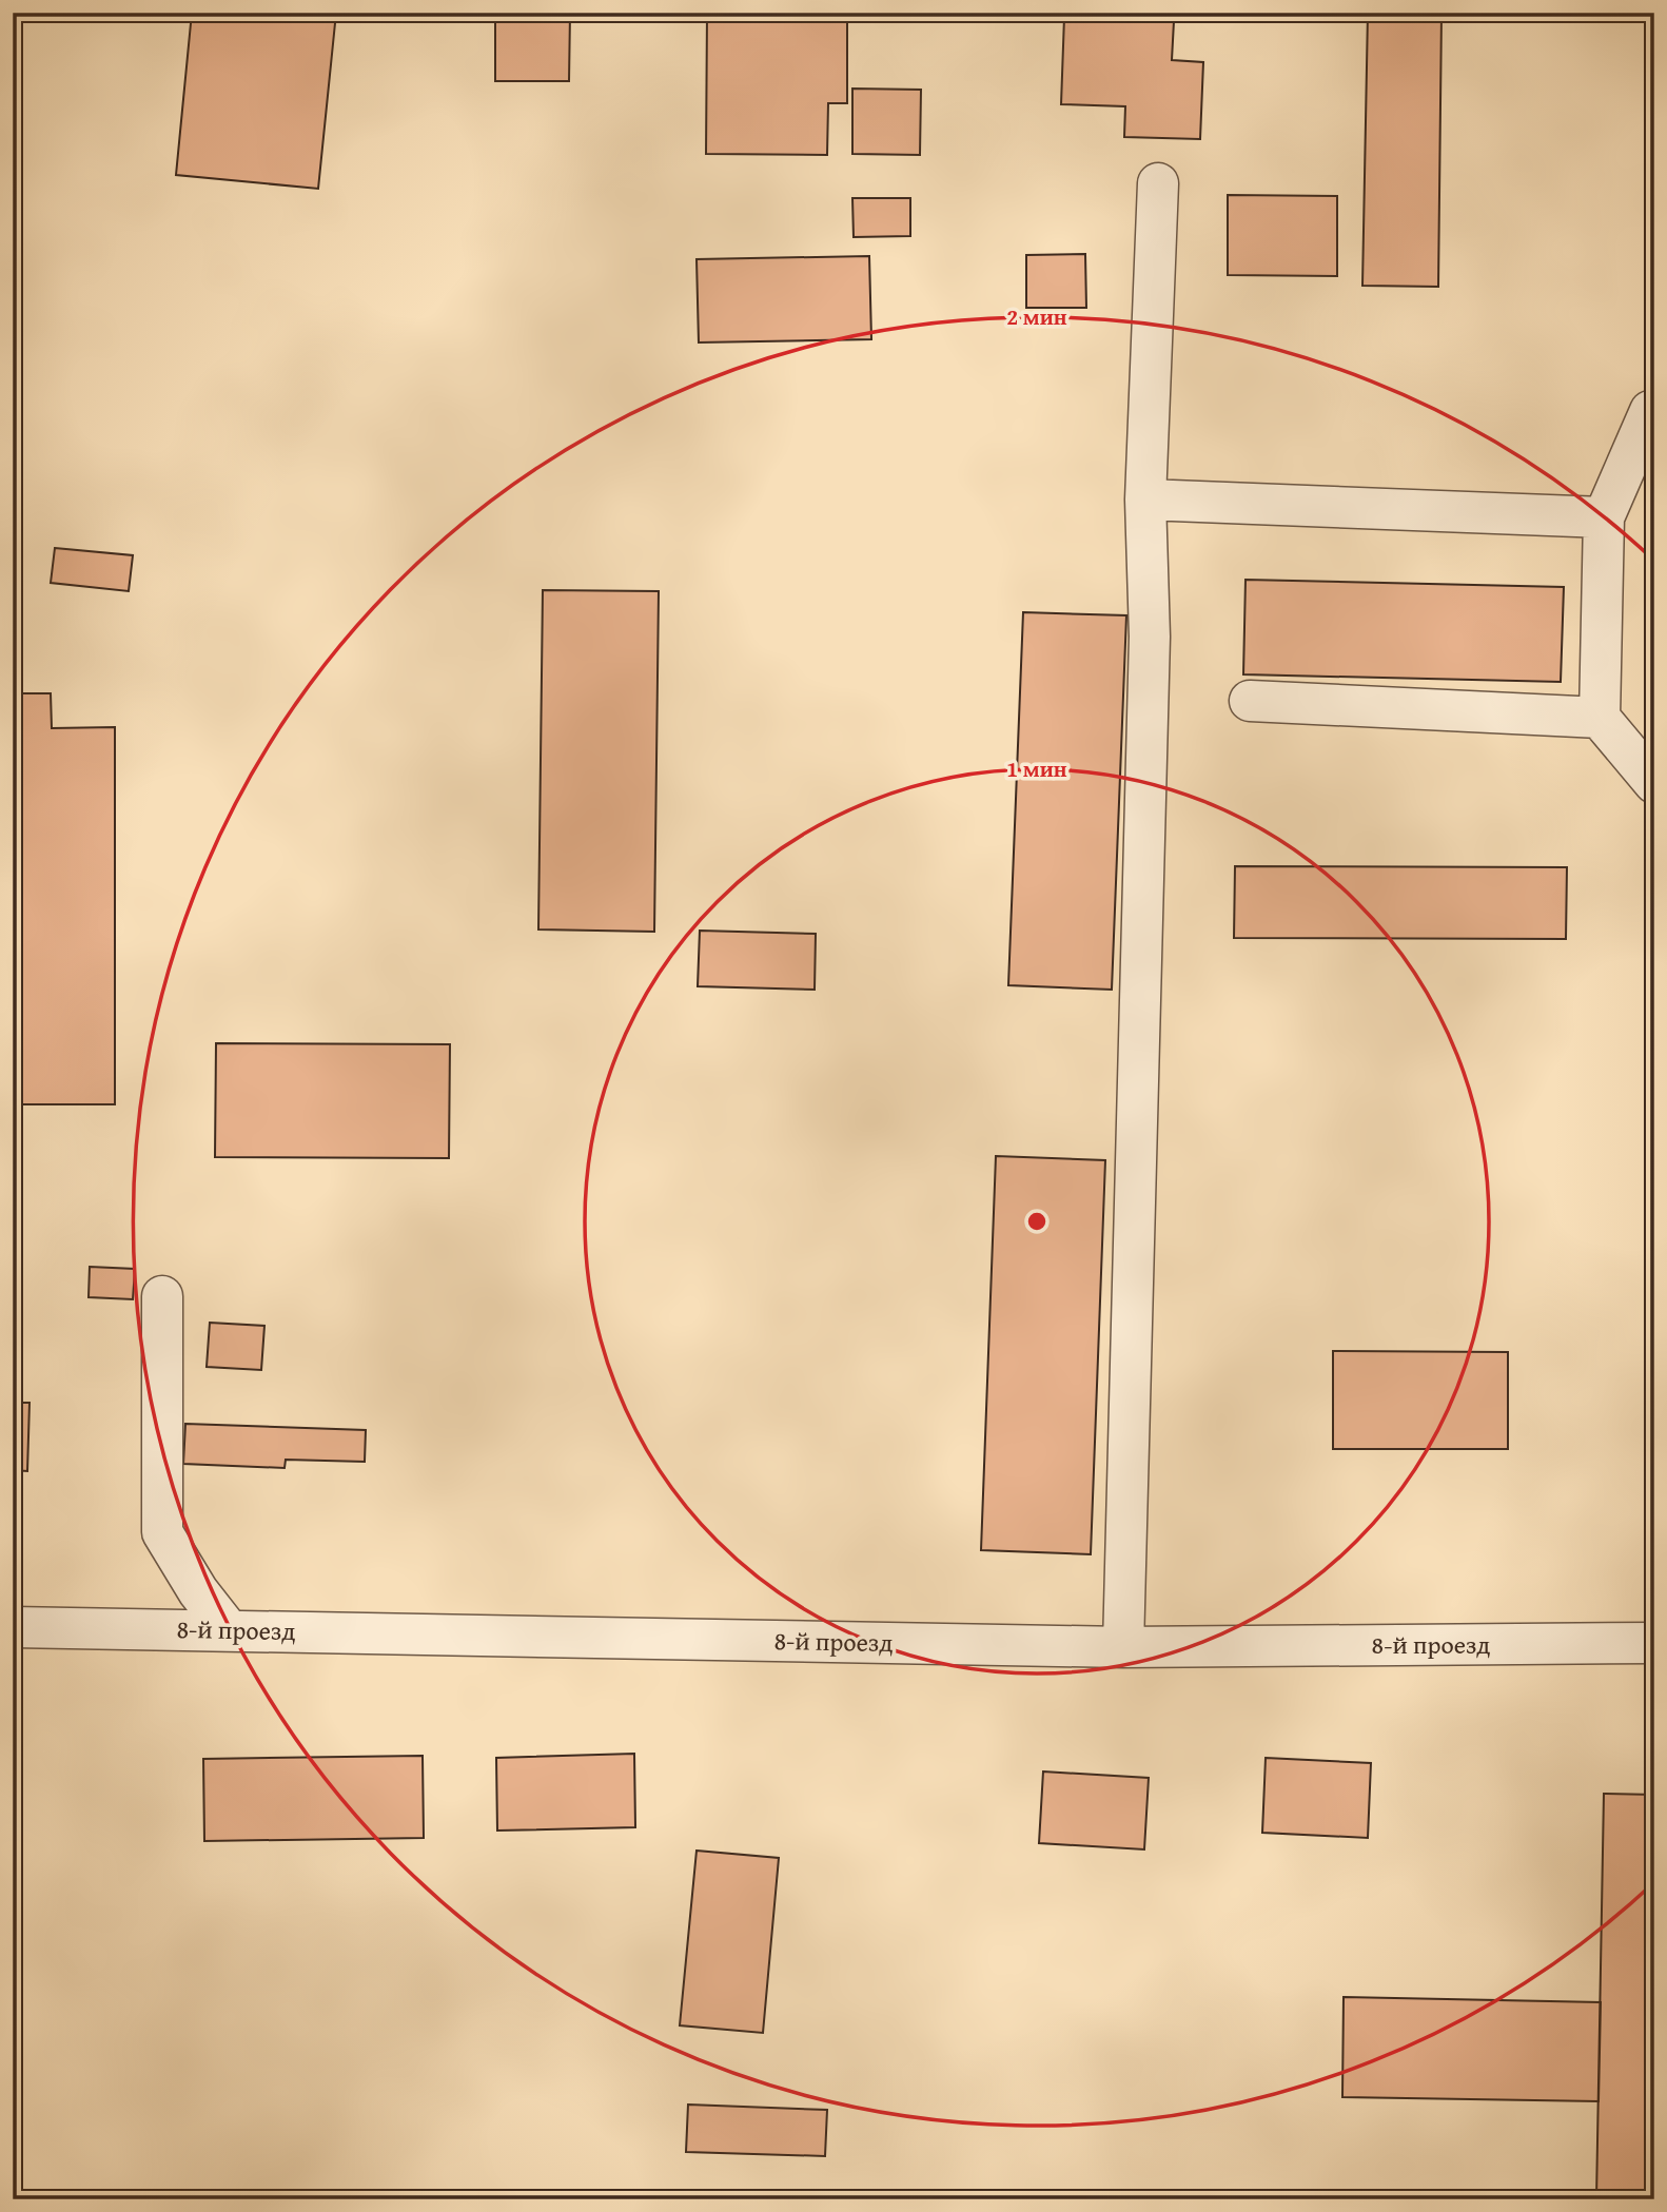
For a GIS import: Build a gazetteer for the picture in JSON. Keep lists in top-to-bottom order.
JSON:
{
  "streets": {
    "street": ["8-й проезд"]
  },
  "rings": ["2 мин", "1 мин"]
}
